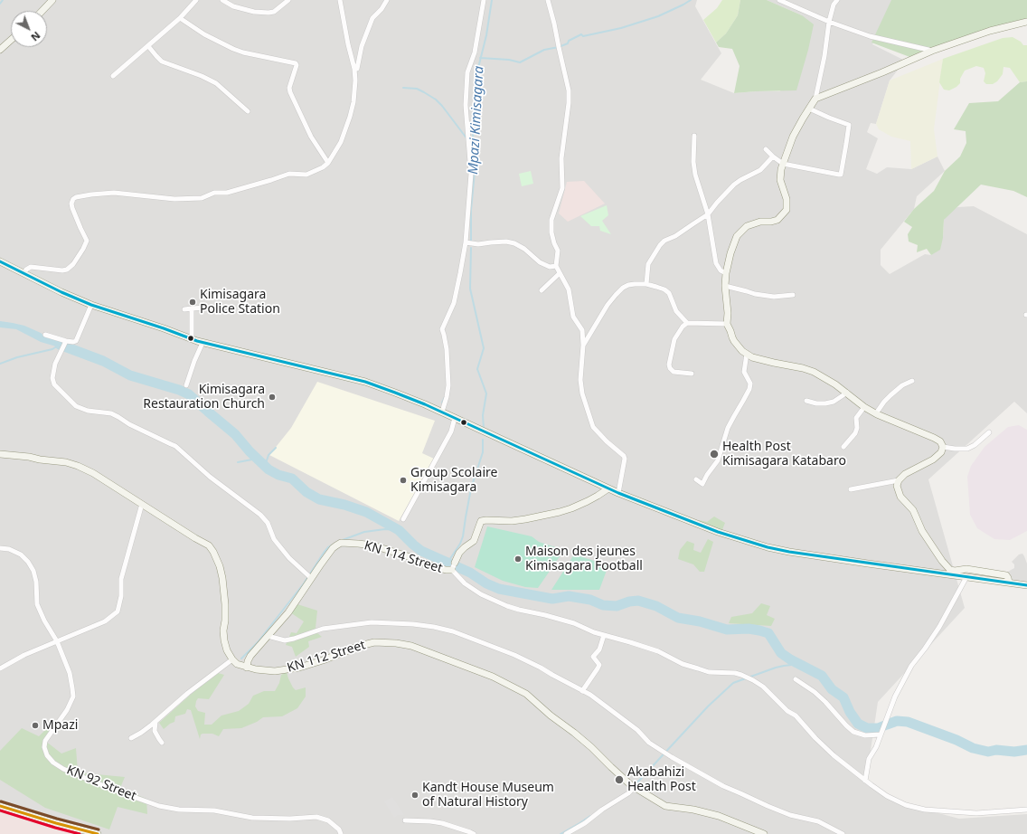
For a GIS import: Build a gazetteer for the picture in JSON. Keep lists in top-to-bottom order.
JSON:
{
  "streets": {
    "street": ["KN 114 Street", "KN 112 Street", "KN 92 Street"]
  },
  "crossings": [
    ["KN 114 Street", "KN 112 Street"]
  ],
  "water": ["Mpazi Kimisagara"],
  "places": [
    "Kimisagara Police Station",
    "Kimisagara Restauration Church",
    "Health Post Kimisagara Katabaro",
    "Group Scolaire Kimisagara",
    "Maison des jeunes Kimisagara Football",
    "Mpazi",
    "Akabahizi Health Post",
    "Kandt House Museum of Natural History"
  ],
  "north": "bottom right"
}
